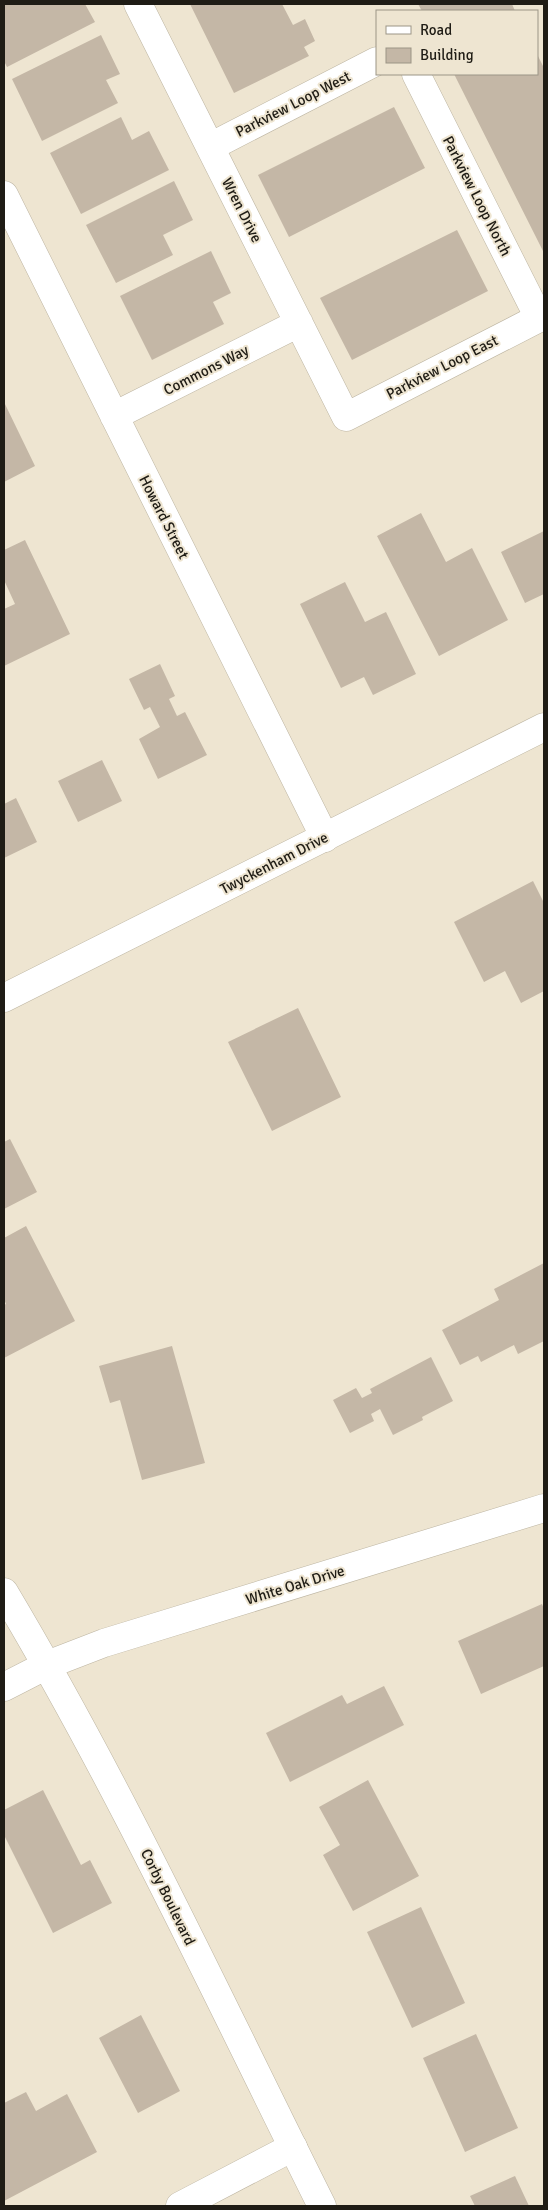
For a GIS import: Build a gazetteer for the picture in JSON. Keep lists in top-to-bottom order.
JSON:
{
  "streets": {
    "street": [
      "Parkview Loop West",
      "Parkview Loop North",
      "Wren Drive",
      "Parkview Loop East",
      "Commons Way",
      "Howard Street",
      "Twyckenham Drive",
      "White Oak Drive",
      "Corby Boulevard"
    ]
  },
  "crossings": [
    ["Parkview Loop West", "Wren Drive"],
    ["Parkview Loop North", "Parkview Loop East"],
    ["Wren Drive", "Parkview Loop East"],
    ["Wren Drive", "Commons Way"],
    ["Commons Way", "Howard Street"],
    ["Howard Street", "Twyckenham Drive"],
    ["White Oak Drive", "Corby Boulevard"]
  ],
  "legend": ["Road", "Building"]
}
